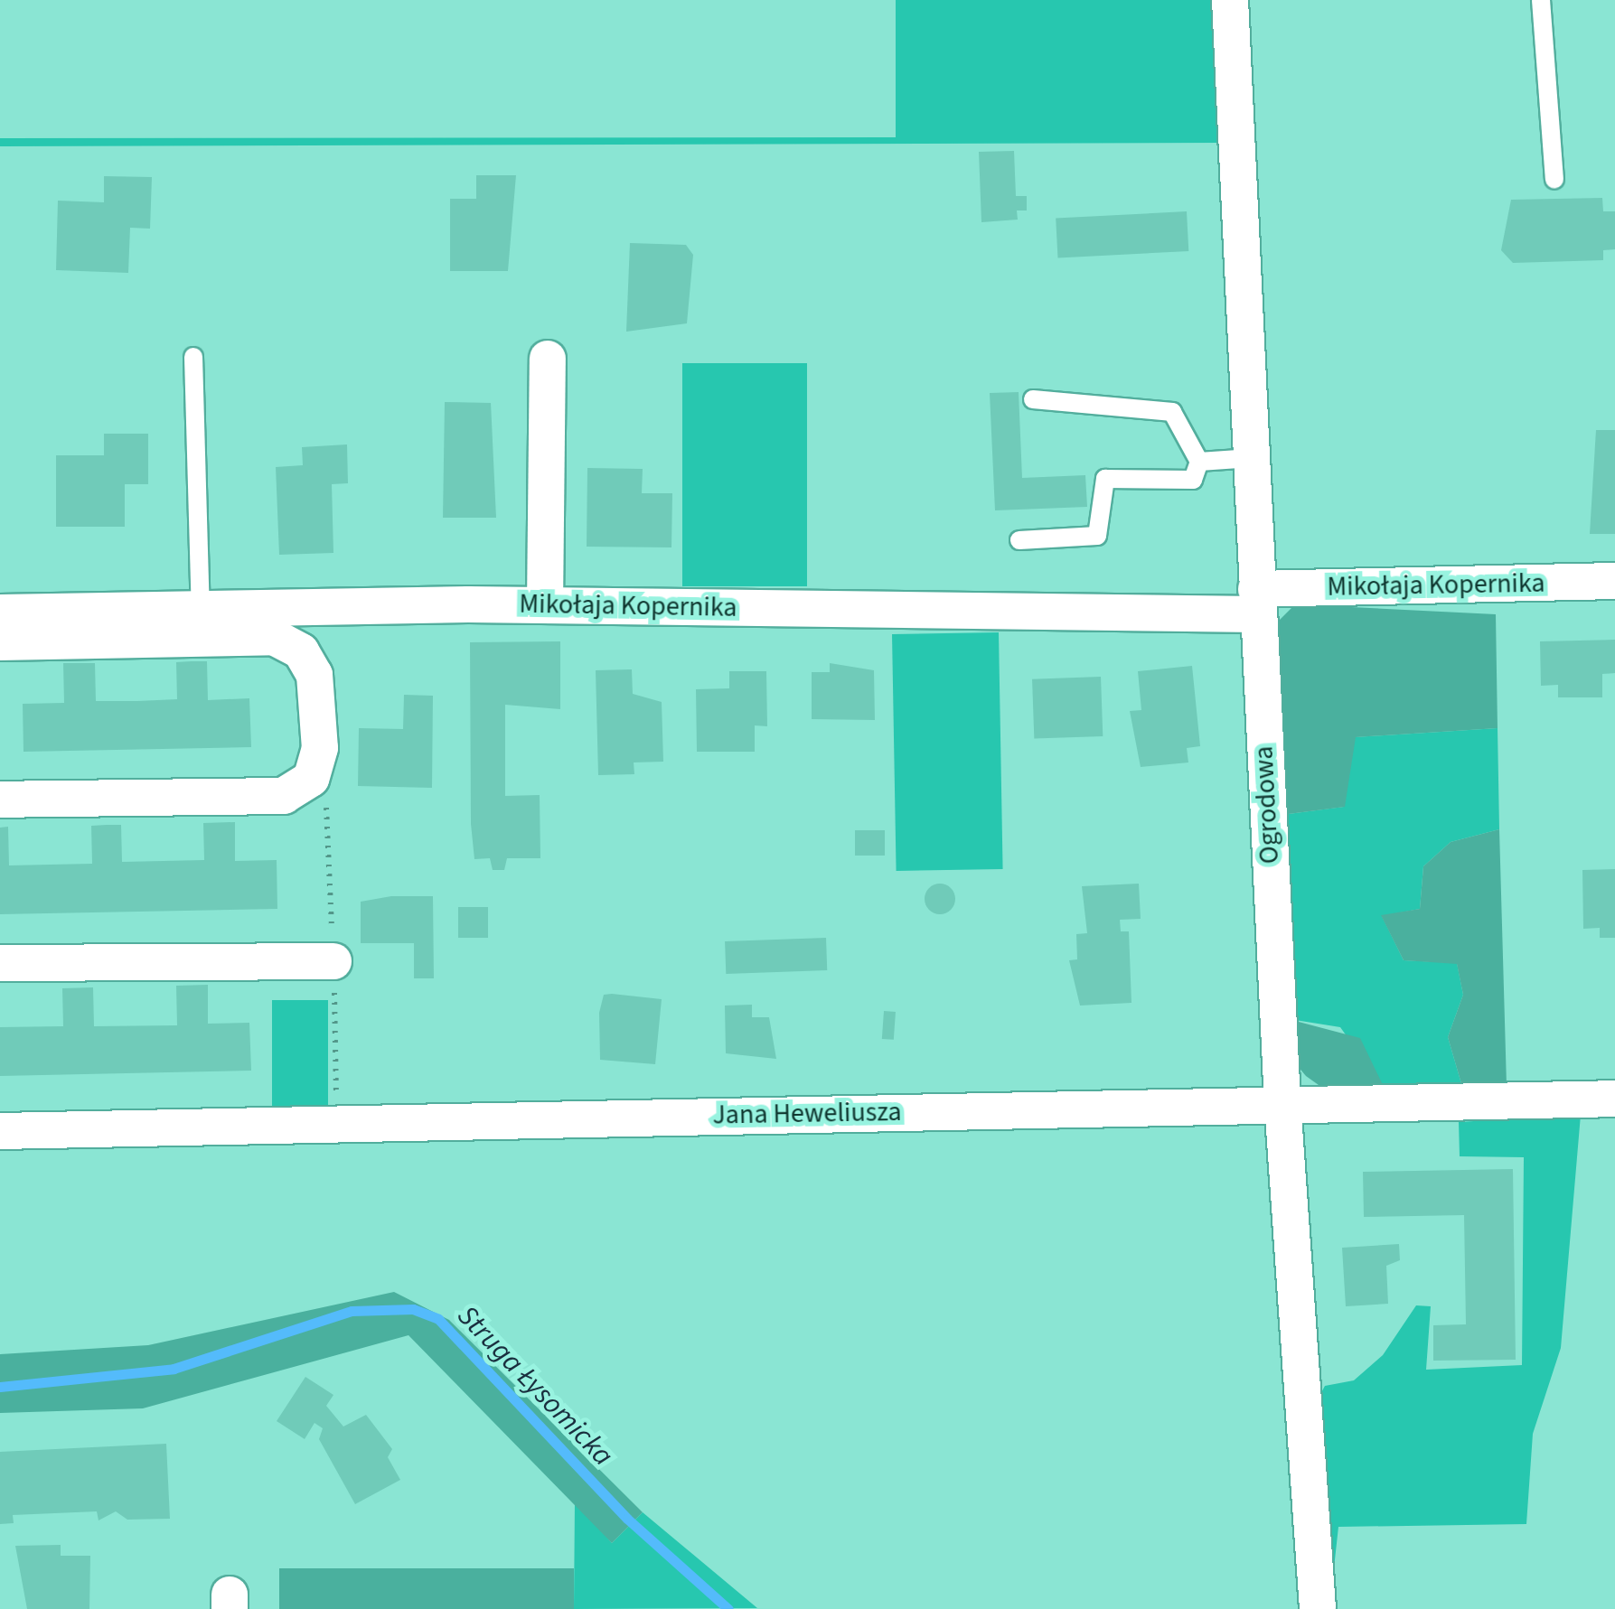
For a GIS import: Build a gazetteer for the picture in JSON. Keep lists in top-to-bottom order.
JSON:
{
  "streets": {
    "street": ["Mikołaja Kopernika", "Ogrodowa", "Jana Heweliusza"]
  },
  "crossings": [
    ["Mikołaja Kopernika", "Ogrodowa"],
    ["Ogrodowa", "Jana Heweliusza"]
  ],
  "water": ["Struga Łysomicka"]
}
